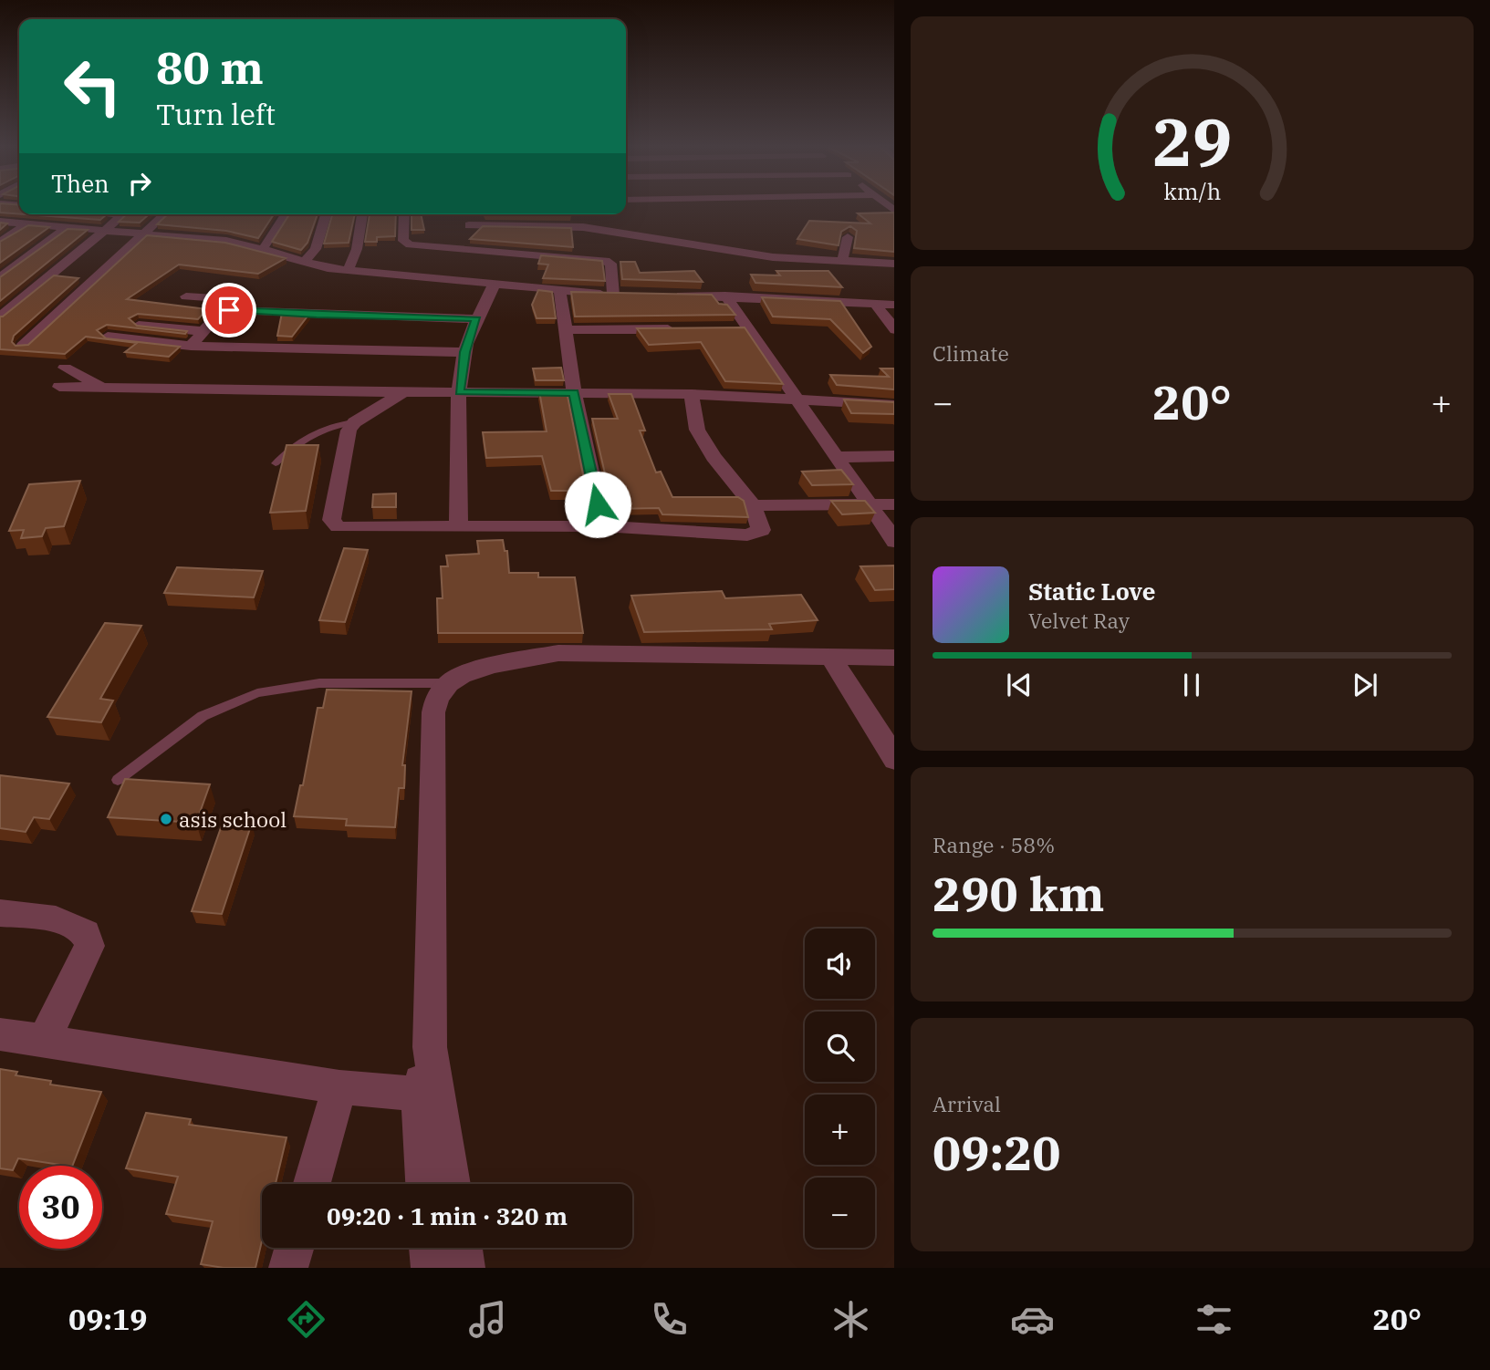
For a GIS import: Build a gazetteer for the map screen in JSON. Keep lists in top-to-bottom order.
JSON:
{
  "places": ["asis school"],
  "page": {
    "turn": ["80 m", "Turn left"],
    "then": "Then",
    "tile": [
      "Climate",
      ["Range · 58%", "290 km"],
      ["Arrival", "09:20"]
    ],
    "heat": ["−", "20°", "+"],
    "song": ["Static Love", "Velvet Ray"],
    "map_buttons": ["+", "−"],
    "limit": "30",
    "trip": "09:20 · 1 min · 320 m",
    "tabs": ["09:19", "20°"],
    "gauge": ["29", "km/h"]
  }
}
